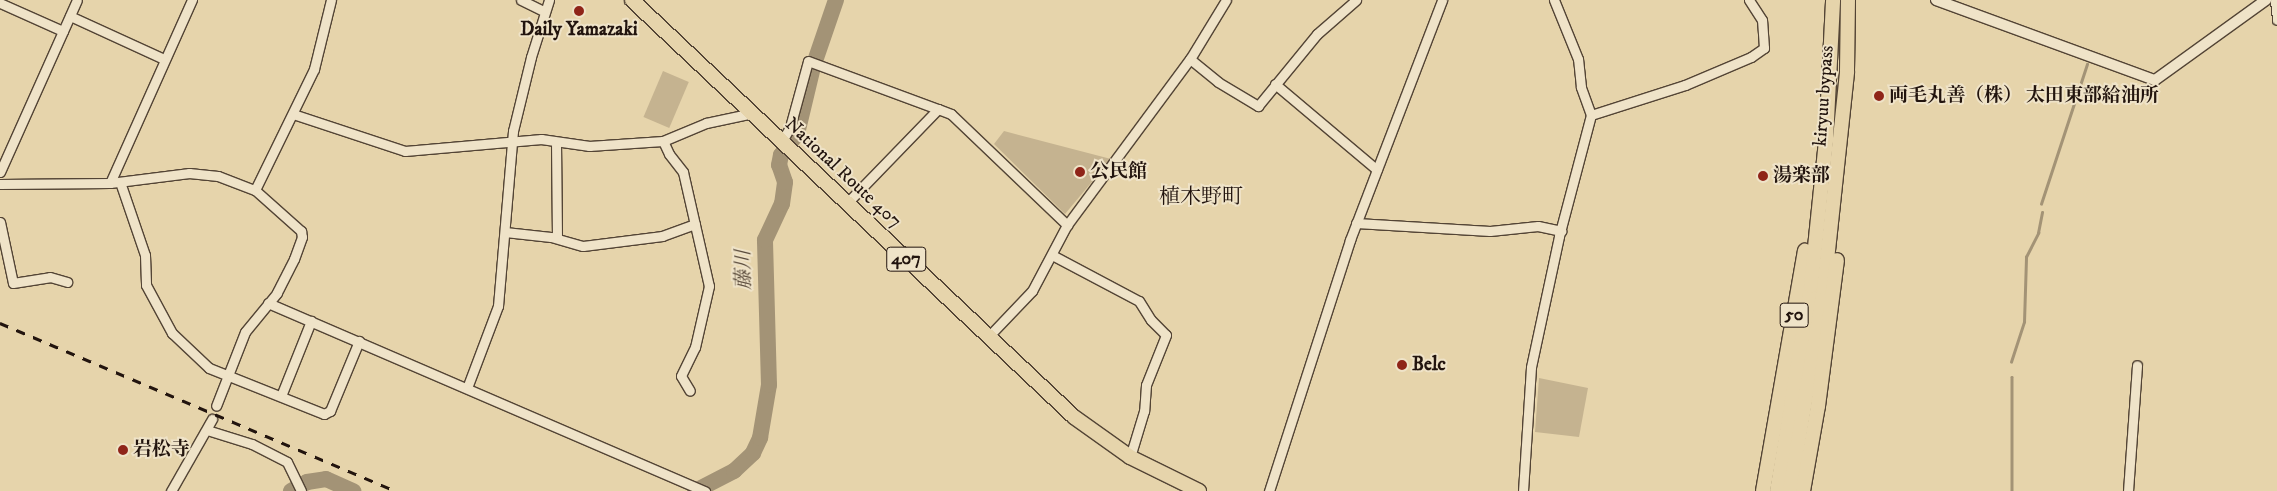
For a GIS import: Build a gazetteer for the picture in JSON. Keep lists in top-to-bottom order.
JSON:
{
  "streets": {
    "highway": [
      "kiryuu bypass",
      "National Route 407",
      "407",
      "50"
    ]
  },
  "crossings": [
    ["kiryuu bypass", "50"]
  ],
  "districts": ["植木野町"],
  "water": ["藤川"],
  "places": [
    "Daily Yamazaki",
    "両毛丸善（株） 太田東部給油所",
    "公民館",
    "湯楽部",
    "Belc",
    "岩松寺"
  ]
}
